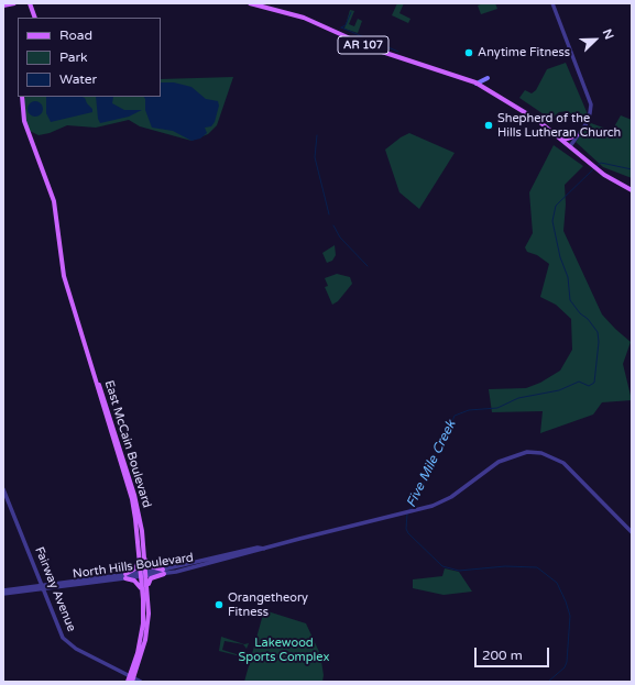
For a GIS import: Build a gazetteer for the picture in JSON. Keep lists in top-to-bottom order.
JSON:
{
  "streets": {
    "main road": ["AR 107", "East McCain Boulevard"],
    "street": ["North Hills Boulevard", "Fairway Avenue"]
  },
  "crossings": [
    ["East McCain Boulevard", "North Hills Boulevard"],
    ["East McCain Boulevard", "Fairway Avenue"],
    ["North Hills Boulevard", "Fairway Avenue"]
  ],
  "water": ["Five Mile Creek"],
  "parks": ["Lakewood Sports Complex"],
  "places": ["Anytime Fitness", "Shepherd of the Hills Lutheran Church", "Orangetheory Fitness"],
  "legend": ["Road", "Park", "Water"],
  "scale_bar": "200 m",
  "north": "top right"
}
